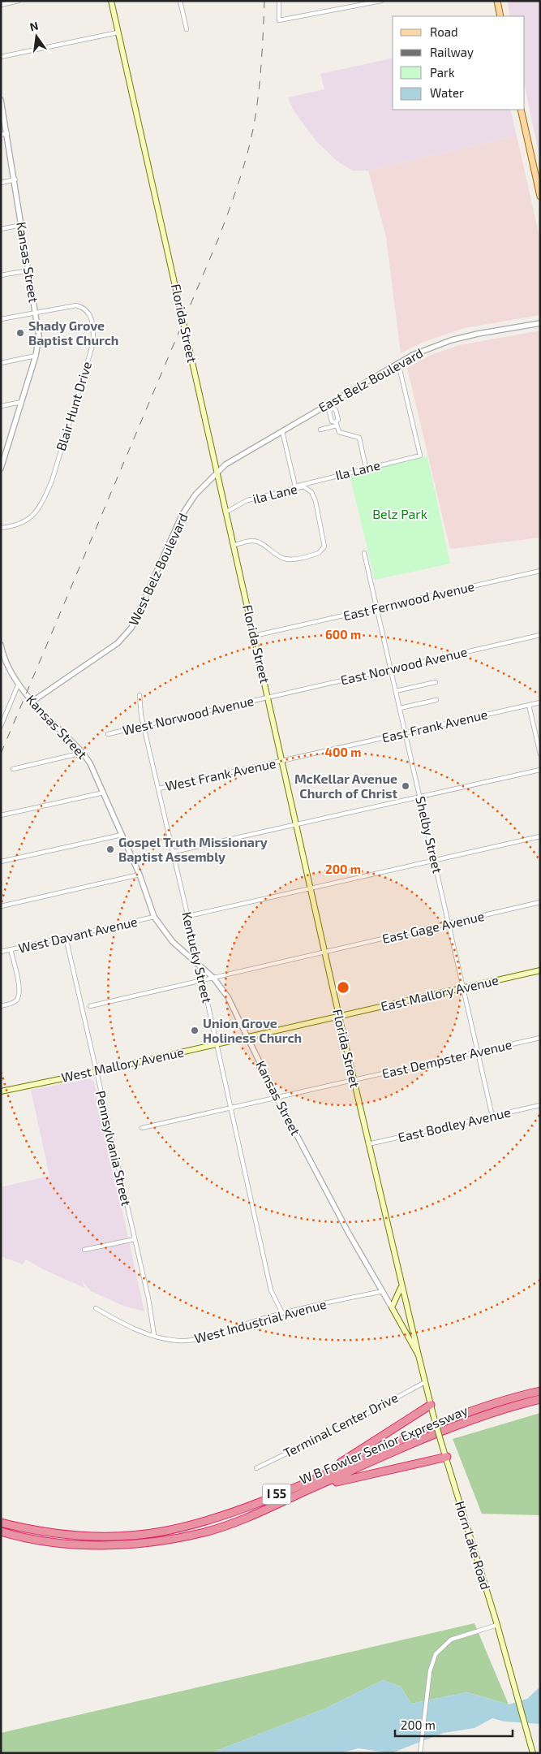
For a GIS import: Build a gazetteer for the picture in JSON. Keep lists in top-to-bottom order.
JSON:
{
  "streets": {
    "highway": ["W B Fowler Senior Expressway", "I 55"],
    "main road": [
      "Kansas Street",
      "Florida Street",
      "East Mallory Avenue",
      "West Mallory Avenue",
      "Horn Lake Road"
    ],
    "street": [
      "East Belz Boulevard",
      "Blair Hunt Drive",
      "Ila Lane",
      "ila Lane",
      "West Belz Boulevard",
      "East Fernwood Avenue",
      "East Norwood Avenue",
      "West Norwood Avenue",
      "East Frank Avenue",
      "West Frank Avenue",
      "Shelby Street",
      "East Gage Avenue",
      "West Davant Avenue",
      "Kentucky Street",
      "East Dempster Avenue",
      "East Bodley Avenue",
      "Pennsylvania Street",
      "West Industrial Avenue",
      "Terminal Center Drive"
    ]
  },
  "crossings": [
    ["Kansas Street", "Florida Street"],
    ["Kansas Street", "Blair Hunt Drive"],
    ["Kansas Street", "West Belz Boulevard"],
    ["Kansas Street", "East Gage Avenue"],
    ["Kansas Street", "West Davant Avenue"],
    ["Kansas Street", "Kentucky Street"],
    ["Kansas Street", "East Dempster Avenue"],
    ["Kansas Street", "West Mallory Avenue"],
    ["Kansas Street", "West Industrial Avenue"],
    ["Kansas Street", "Terminal Center Drive"],
    ["Kansas Street", "Horn Lake Road"],
    ["Florida Street", "East Belz Boulevard"],
    ["Florida Street", "ila Lane"],
    ["Florida Street", "West Belz Boulevard"],
    ["Florida Street", "East Fernwood Avenue"],
    ["Florida Street", "East Norwood Avenue"],
    ["Florida Street", "West Norwood Avenue"],
    ["Florida Street", "East Frank Avenue"],
    ["Florida Street", "West Frank Avenue"],
    ["Florida Street", "East Gage Avenue"],
    ["Florida Street", "East Mallory Avenue"],
    ["Florida Street", "East Dempster Avenue"],
    ["Florida Street", "West Mallory Avenue"],
    ["Florida Street", "East Bodley Avenue"],
    ["East Belz Boulevard", "Ila Lane"],
    ["East Belz Boulevard", "West Belz Boulevard"],
    ["East Fernwood Avenue", "Shelby Street"],
    ["East Norwood Avenue", "West Norwood Avenue"],
    ["East Norwood Avenue", "Shelby Street"],
    ["West Norwood Avenue", "Kentucky Street"],
    ["East Frank Avenue", "West Frank Avenue"],
    ["East Frank Avenue", "Shelby Street"],
    ["West Frank Avenue", "Kentucky Street"],
    ["Shelby Street", "East Gage Avenue"],
    ["Shelby Street", "East Mallory Avenue"],
    ["Shelby Street", "East Dempster Avenue"],
    ["Shelby Street", "East Bodley Avenue"],
    ["East Gage Avenue", "Kentucky Street"],
    ["West Davant Avenue", "Pennsylvania Street"],
    ["Kentucky Street", "East Dempster Avenue"],
    ["Kentucky Street", "West Mallory Avenue"],
    ["Kentucky Street", "West Industrial Avenue"],
    ["East Mallory Avenue", "West Mallory Avenue"],
    ["West Mallory Avenue", "Pennsylvania Street"],
    ["Pennsylvania Street", "West Industrial Avenue"]
  ],
  "parks": ["Belz Park"],
  "places": [
    "Shady Grove Baptist Church",
    "McKellar Avenue Church of Christ",
    "Gospel Truth Missionary Baptist Assembly",
    "Union Grove Holiness Church"
  ],
  "legend": [
    "Road",
    "Railway",
    "Park",
    "Water"
  ],
  "scale_bar": "200 m",
  "north": "top",
  "rings": ["600 m", "400 m", "200 m"]
}
